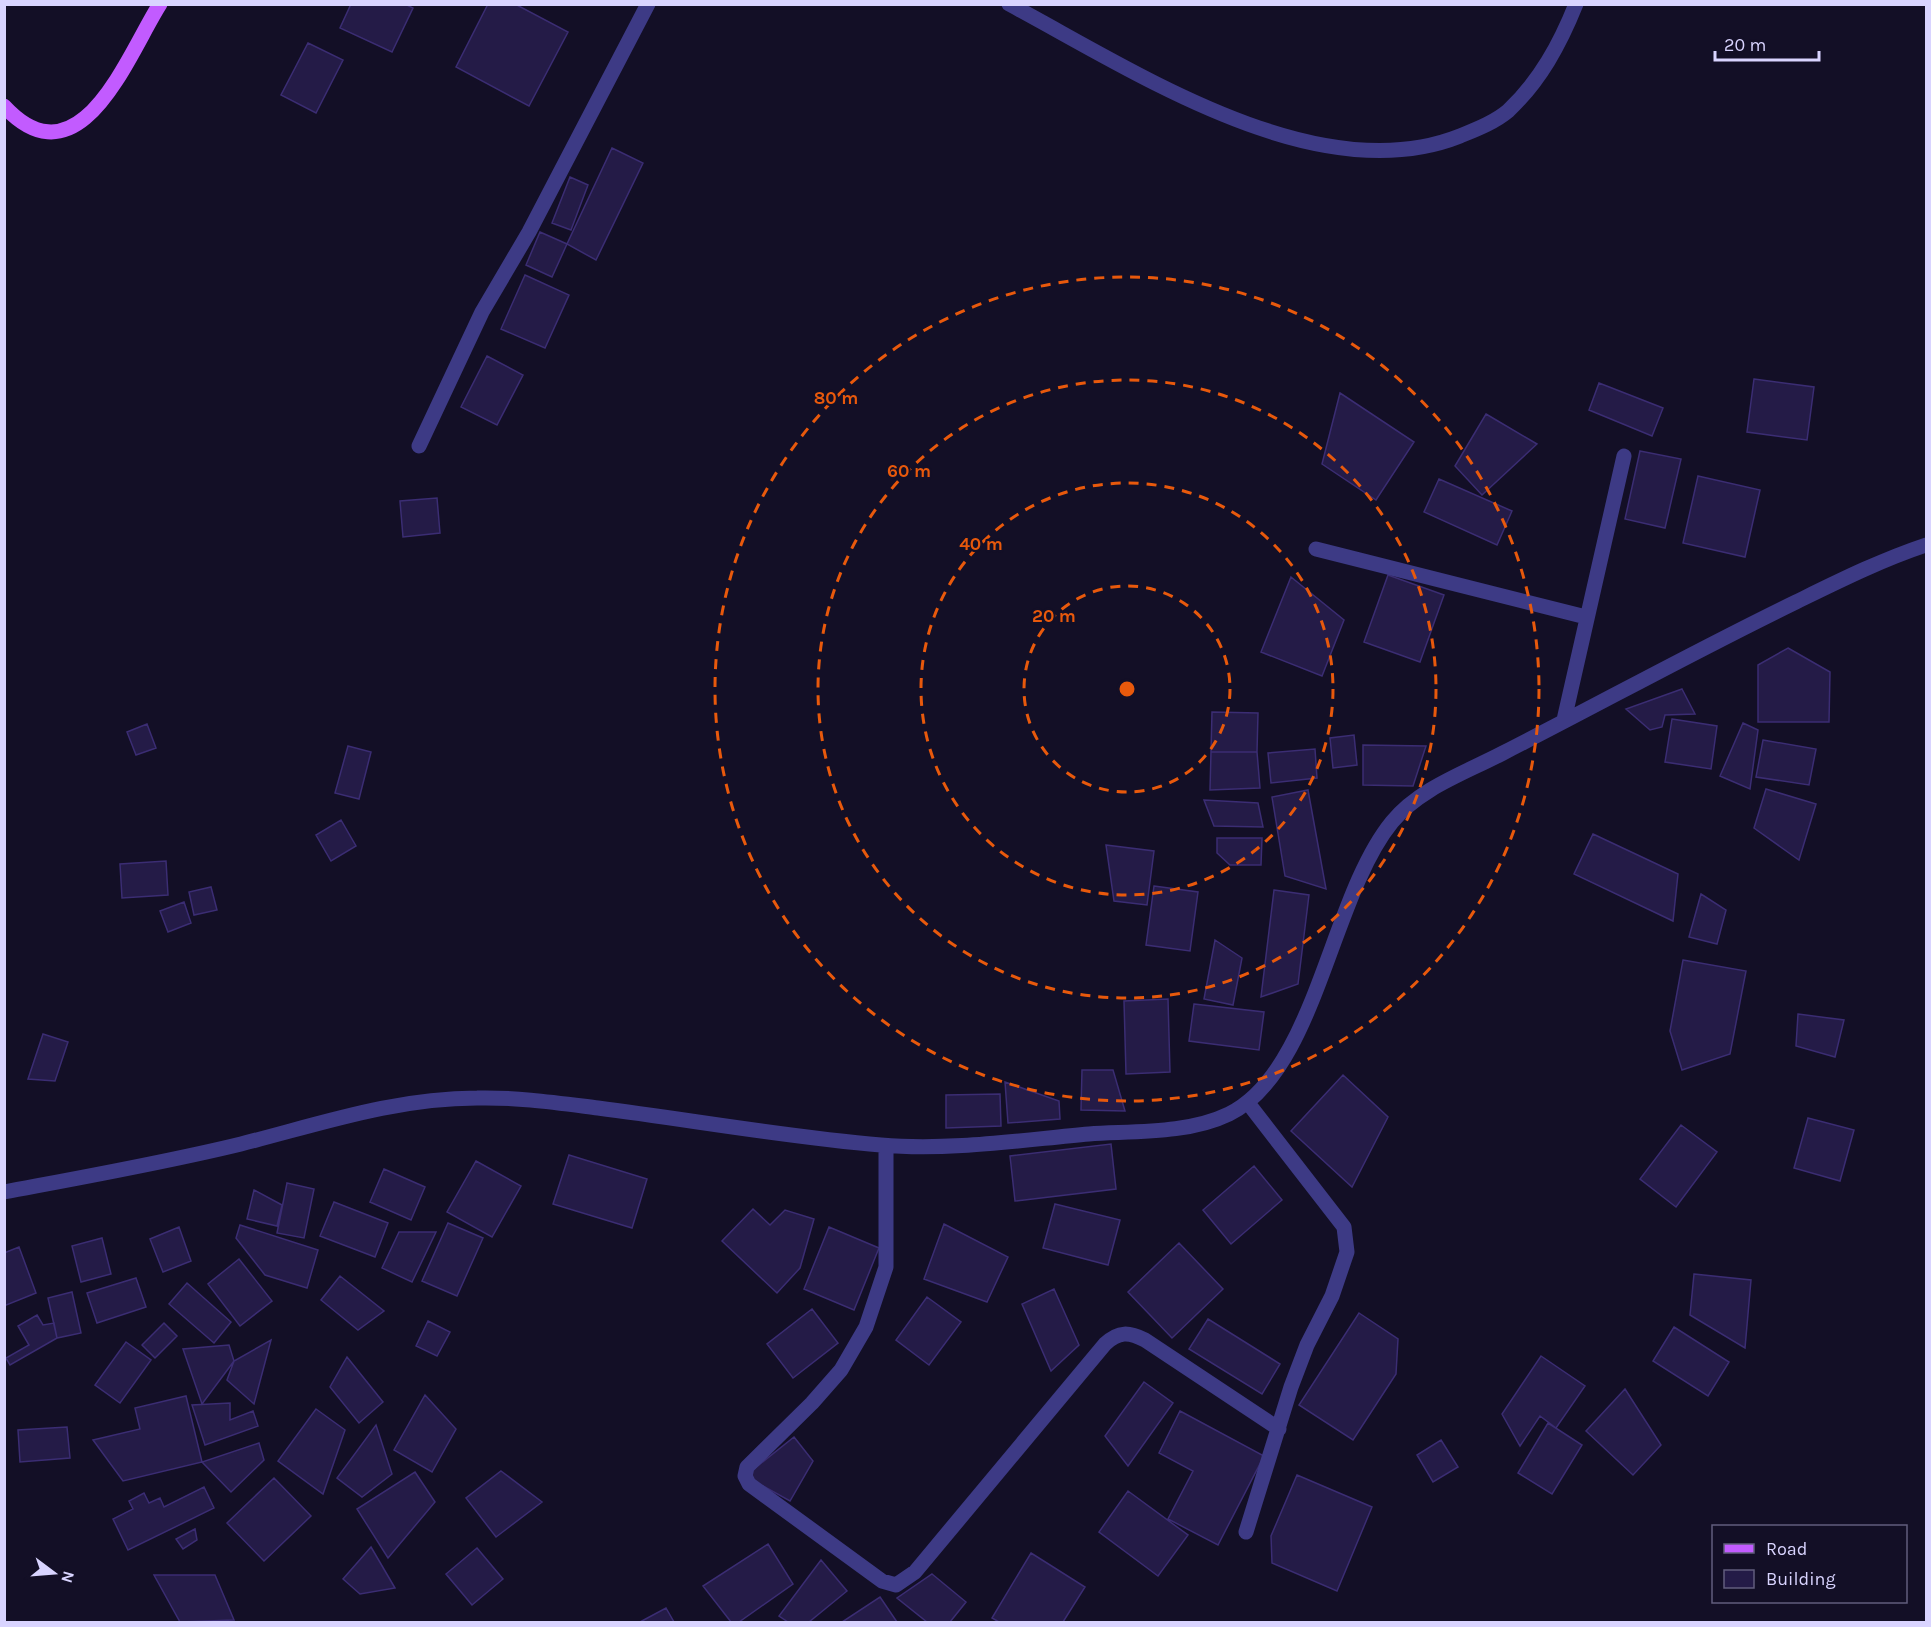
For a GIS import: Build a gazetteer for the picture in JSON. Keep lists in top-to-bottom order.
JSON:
{
  "legend": ["Road", "Building"],
  "scale_bar": "20 m",
  "north": "right",
  "rings": [
    "80 m",
    "60 m",
    "40 m",
    "20 m"
  ]
}
